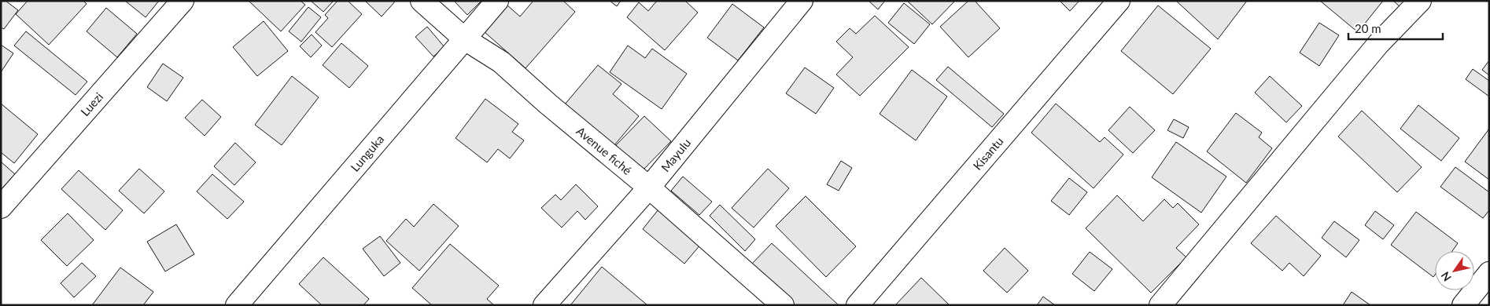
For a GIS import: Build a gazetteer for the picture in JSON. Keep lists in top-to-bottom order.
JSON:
{
  "streets": {
    "street": [
      "Luezi",
      "Avenue fiché",
      "Lunguka",
      "Kisantu",
      "Mayulu"
    ]
  },
  "crossings": [
    ["Avenue fiché", "Lunguka"],
    ["Avenue fiché", "Mayulu"]
  ],
  "scale_bar": "20 m",
  "north": "bottom left"
}
